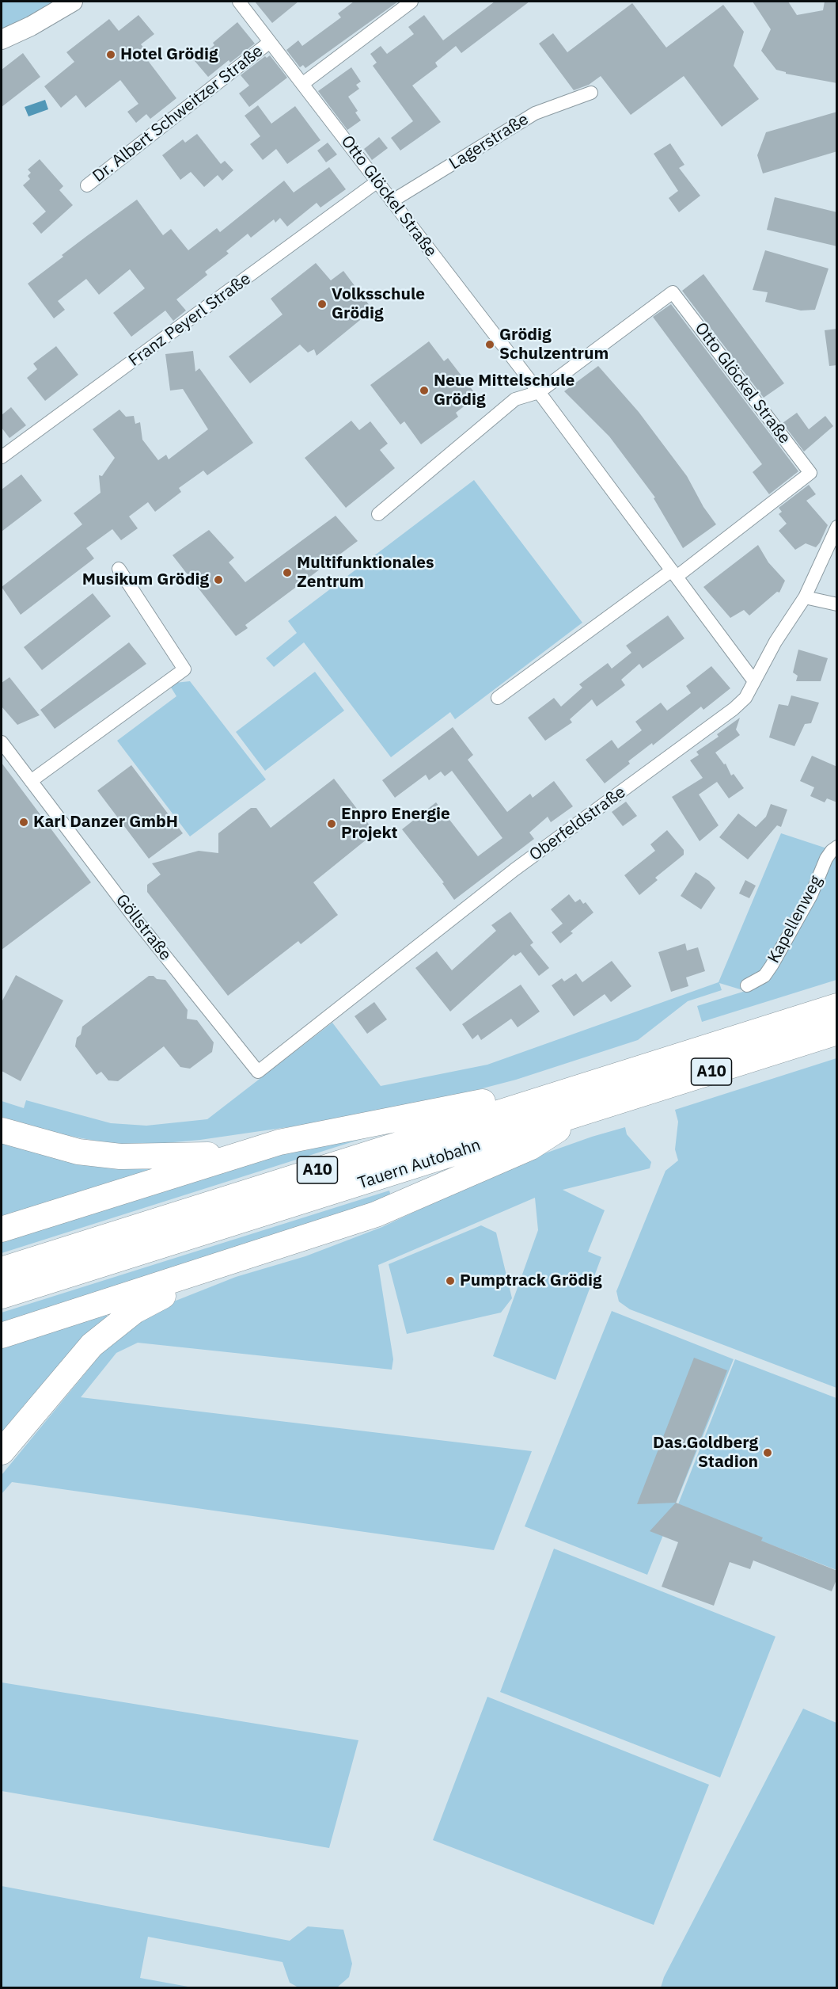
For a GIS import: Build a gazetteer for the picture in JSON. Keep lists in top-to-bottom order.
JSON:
{
  "streets": {
    "highway": ["A10", "Tauern Autobahn"],
    "street": [
      "Dr. Albert Schweitzer Straße",
      "Lagerstraße",
      "Otto Glöckel Straße",
      "Franz Peyerl Straße",
      "Oberfeldstraße",
      "Kapellenweg",
      "Göllstraße"
    ]
  },
  "crossings": [
    ["Dr. Albert Schweitzer Straße", "Otto Glöckel Straße"],
    ["Lagerstraße", "Otto Glöckel Straße"],
    ["Otto Glöckel Straße", "Franz Peyerl Straße"],
    ["Otto Glöckel Straße", "Oberfeldstraße"],
    ["Oberfeldstraße", "Göllstraße"]
  ],
  "places": [
    "Hotel Grödig",
    "Volksschule Grödig",
    "Grödig Schulzentrum",
    "Neue Mittelschule Grödig",
    "Multifunktionales Zentrum",
    "Musikum Grödig",
    "Karl Danzer GmbH",
    "Enpro Energie Projekt",
    "Pumptrack Grödig",
    "Das.Goldberg Stadion"
  ]
}
